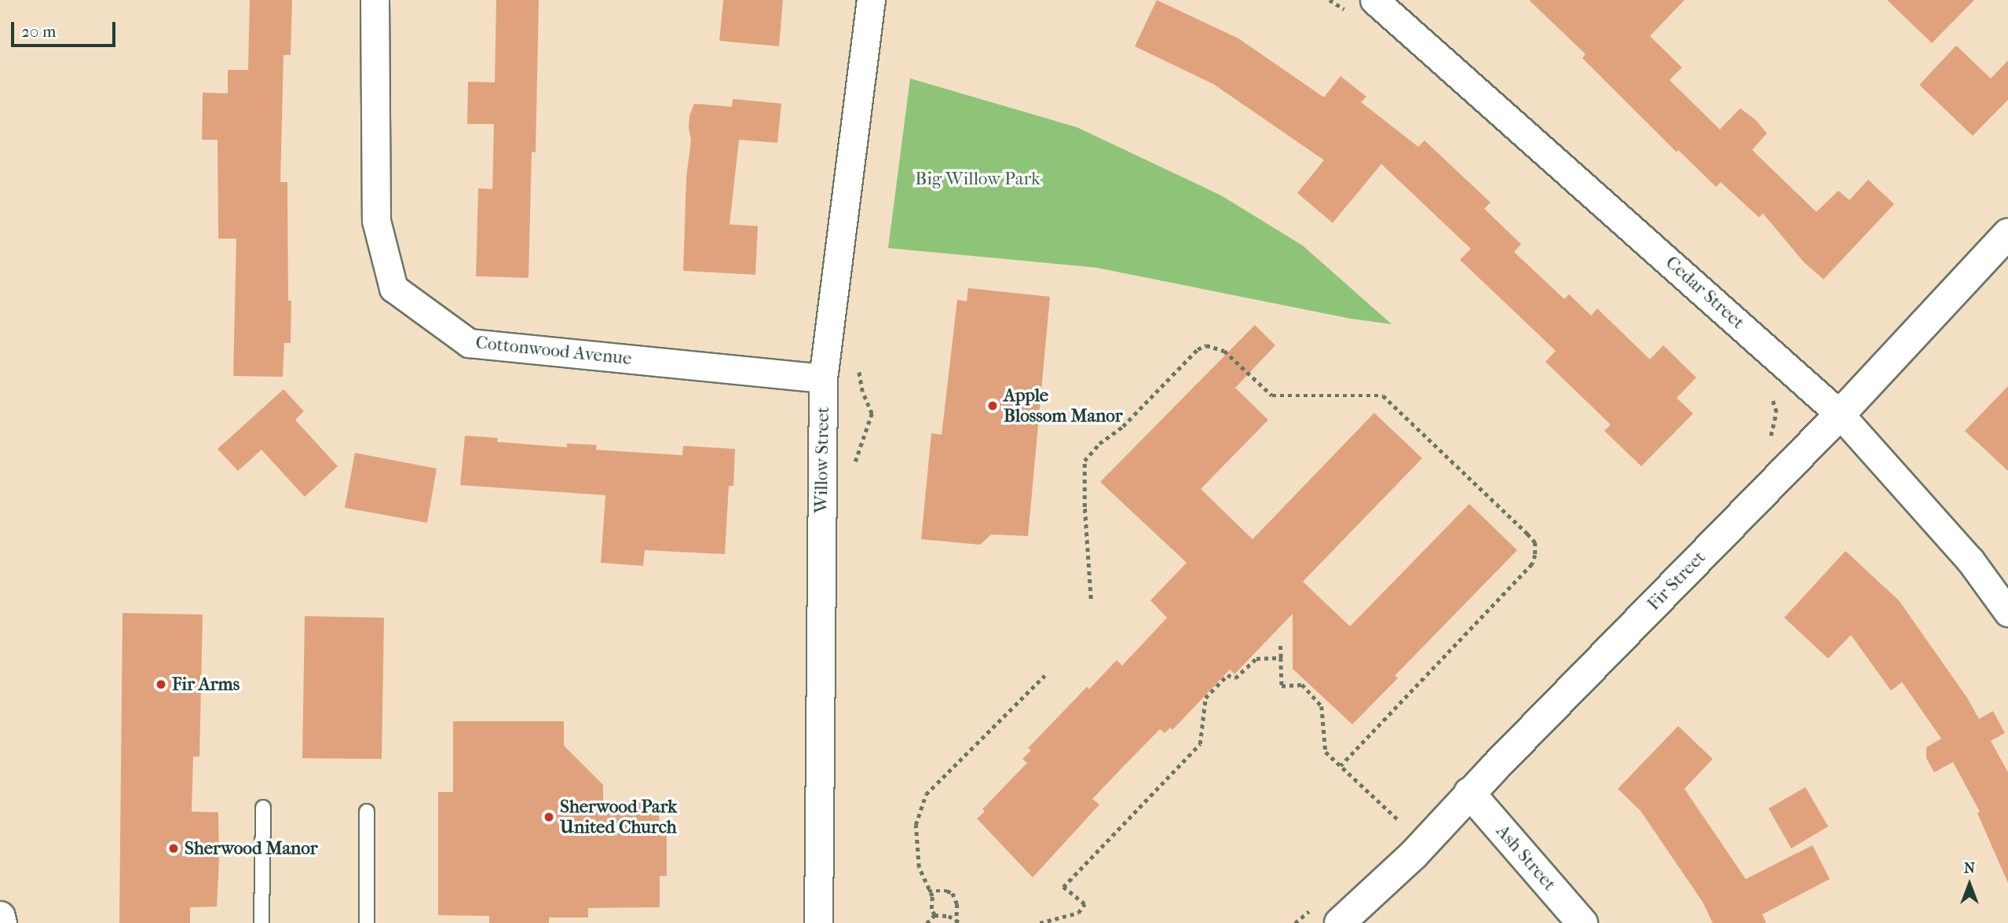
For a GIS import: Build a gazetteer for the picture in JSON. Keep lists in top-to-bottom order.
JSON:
{
  "streets": {
    "street": [
      "Cedar Street",
      "Cottonwood Avenue",
      "Willow Street",
      "Fir Street",
      "Ash Street"
    ]
  },
  "crossings": [
    ["Cedar Street", "Fir Street"],
    ["Cottonwood Avenue", "Willow Street"],
    ["Fir Street", "Ash Street"]
  ],
  "parks": ["Big Willow Park"],
  "places": [
    "Apple Blossom Manor",
    "Fir Arms",
    "Sherwood Park United Church",
    "Sherwood Manor"
  ],
  "scale_bar": "20 m",
  "north": "top"
}
